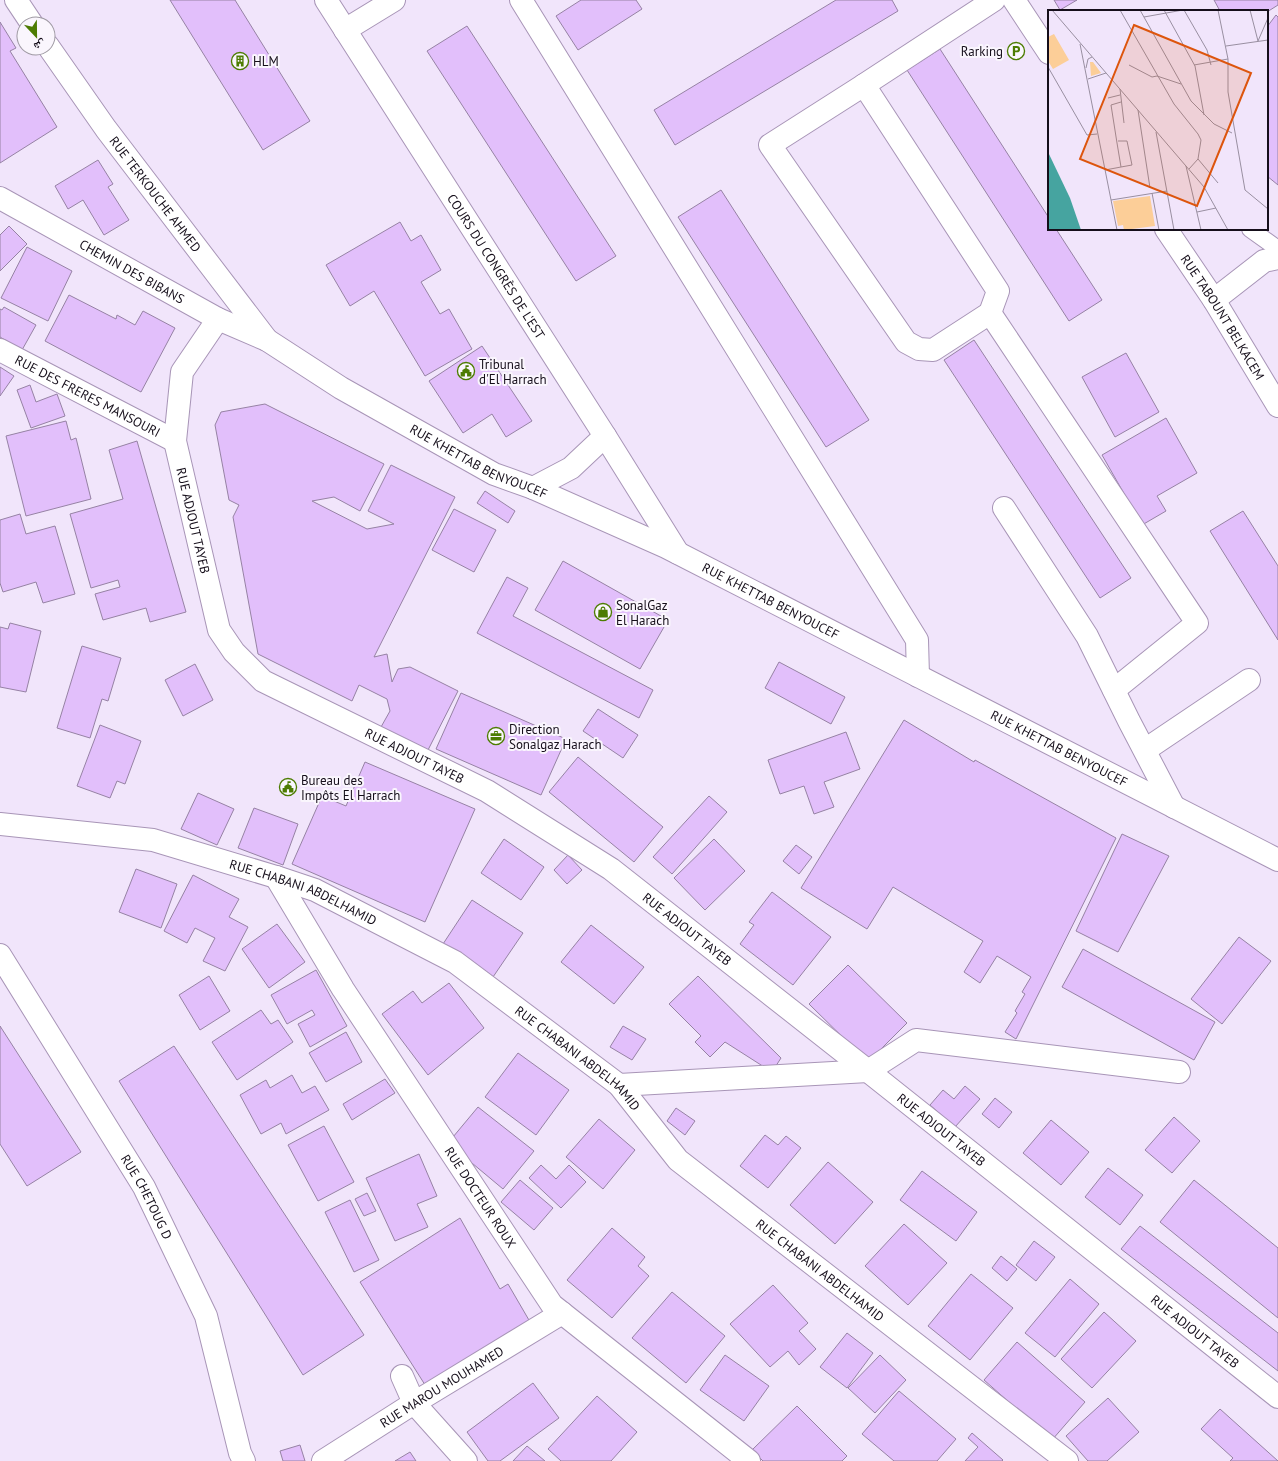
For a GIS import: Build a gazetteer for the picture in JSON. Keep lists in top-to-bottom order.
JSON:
{
  "streets": {
    "street": [
      "RUE TERKOUCHE AHMED",
      "COURS DU CONGRÈS DE L'EST",
      "CHEMIN DES BIBANS",
      "RUE TABOUNT BELKACEM",
      "RUE DES FRERES MANSOURI",
      "RUE KHETTAB BENYOUCEF",
      "RUE ADJOUT TAYEB",
      "RUE CHABANI ABDELHAMID",
      "RUE CHETOUG D",
      "RUE DOCTEUR ROUX",
      "RUE MAROU MOUHAMED"
    ]
  },
  "crossings": [
    ["RUE TERKOUCHE AHMED", "CHEMIN DES BIBANS"],
    ["RUE TERKOUCHE AHMED", "RUE KHETTAB BENYOUCEF"],
    ["COURS DU CONGRÈS DE L'EST", "RUE KHETTAB BENYOUCEF"],
    ["CHEMIN DES BIBANS", "RUE KHETTAB BENYOUCEF"],
    ["CHEMIN DES BIBANS", "RUE ADJOUT TAYEB"],
    ["RUE DES FRERES MANSOURI", "RUE ADJOUT TAYEB"],
    ["RUE CHABANI ABDELHAMID", "RUE DOCTEUR ROUX"],
    ["RUE DOCTEUR ROUX", "RUE MAROU MOUHAMED"]
  ],
  "places": {
    "parking": ["Rarking"],
    "building": ["HLM"],
    "public building": ["Tribunal d'El Harrach", "Bureau des Impôts El Harrach"],
    "shop": ["SonalGaz El Harach"],
    "office": ["Direction Sonalgaz Harach"]
  },
  "north": "bottom"
}
